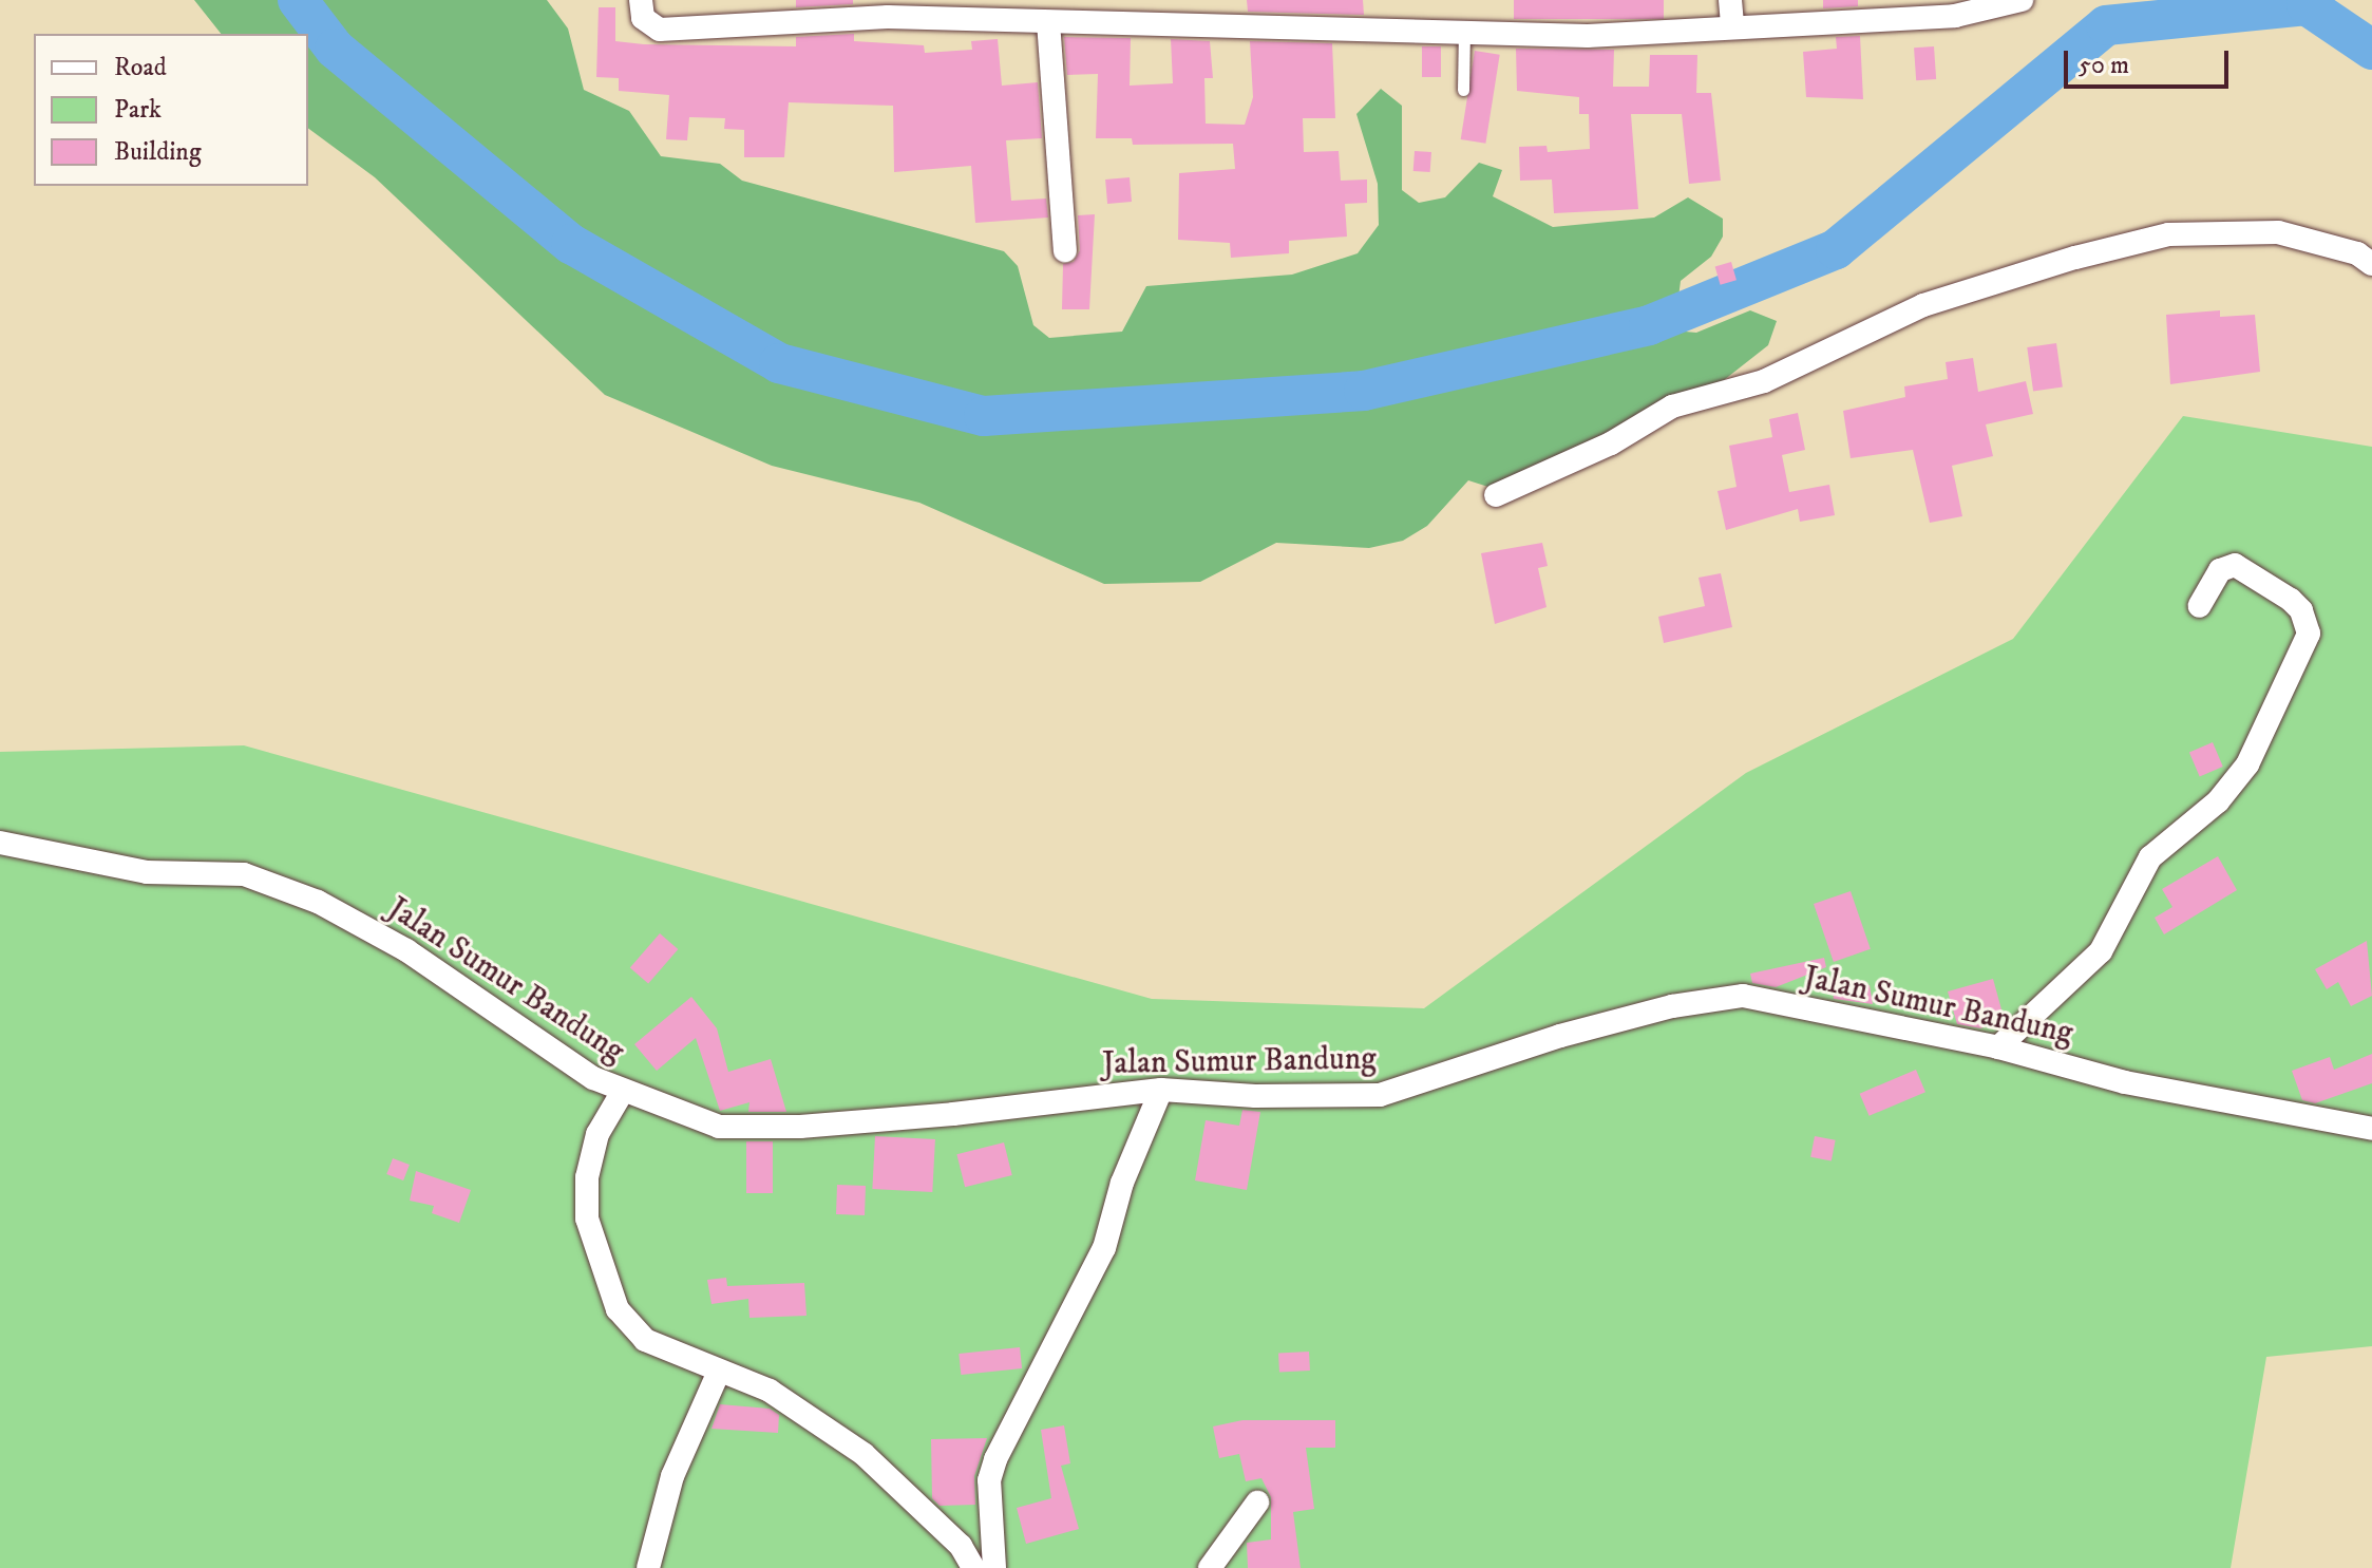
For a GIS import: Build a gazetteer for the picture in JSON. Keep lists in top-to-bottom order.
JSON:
{
  "streets": {
    "street": ["Jalan Sumur Bandung"]
  },
  "legend": ["Road", "Park", "Building"],
  "scale_bar": "50 m"
}
